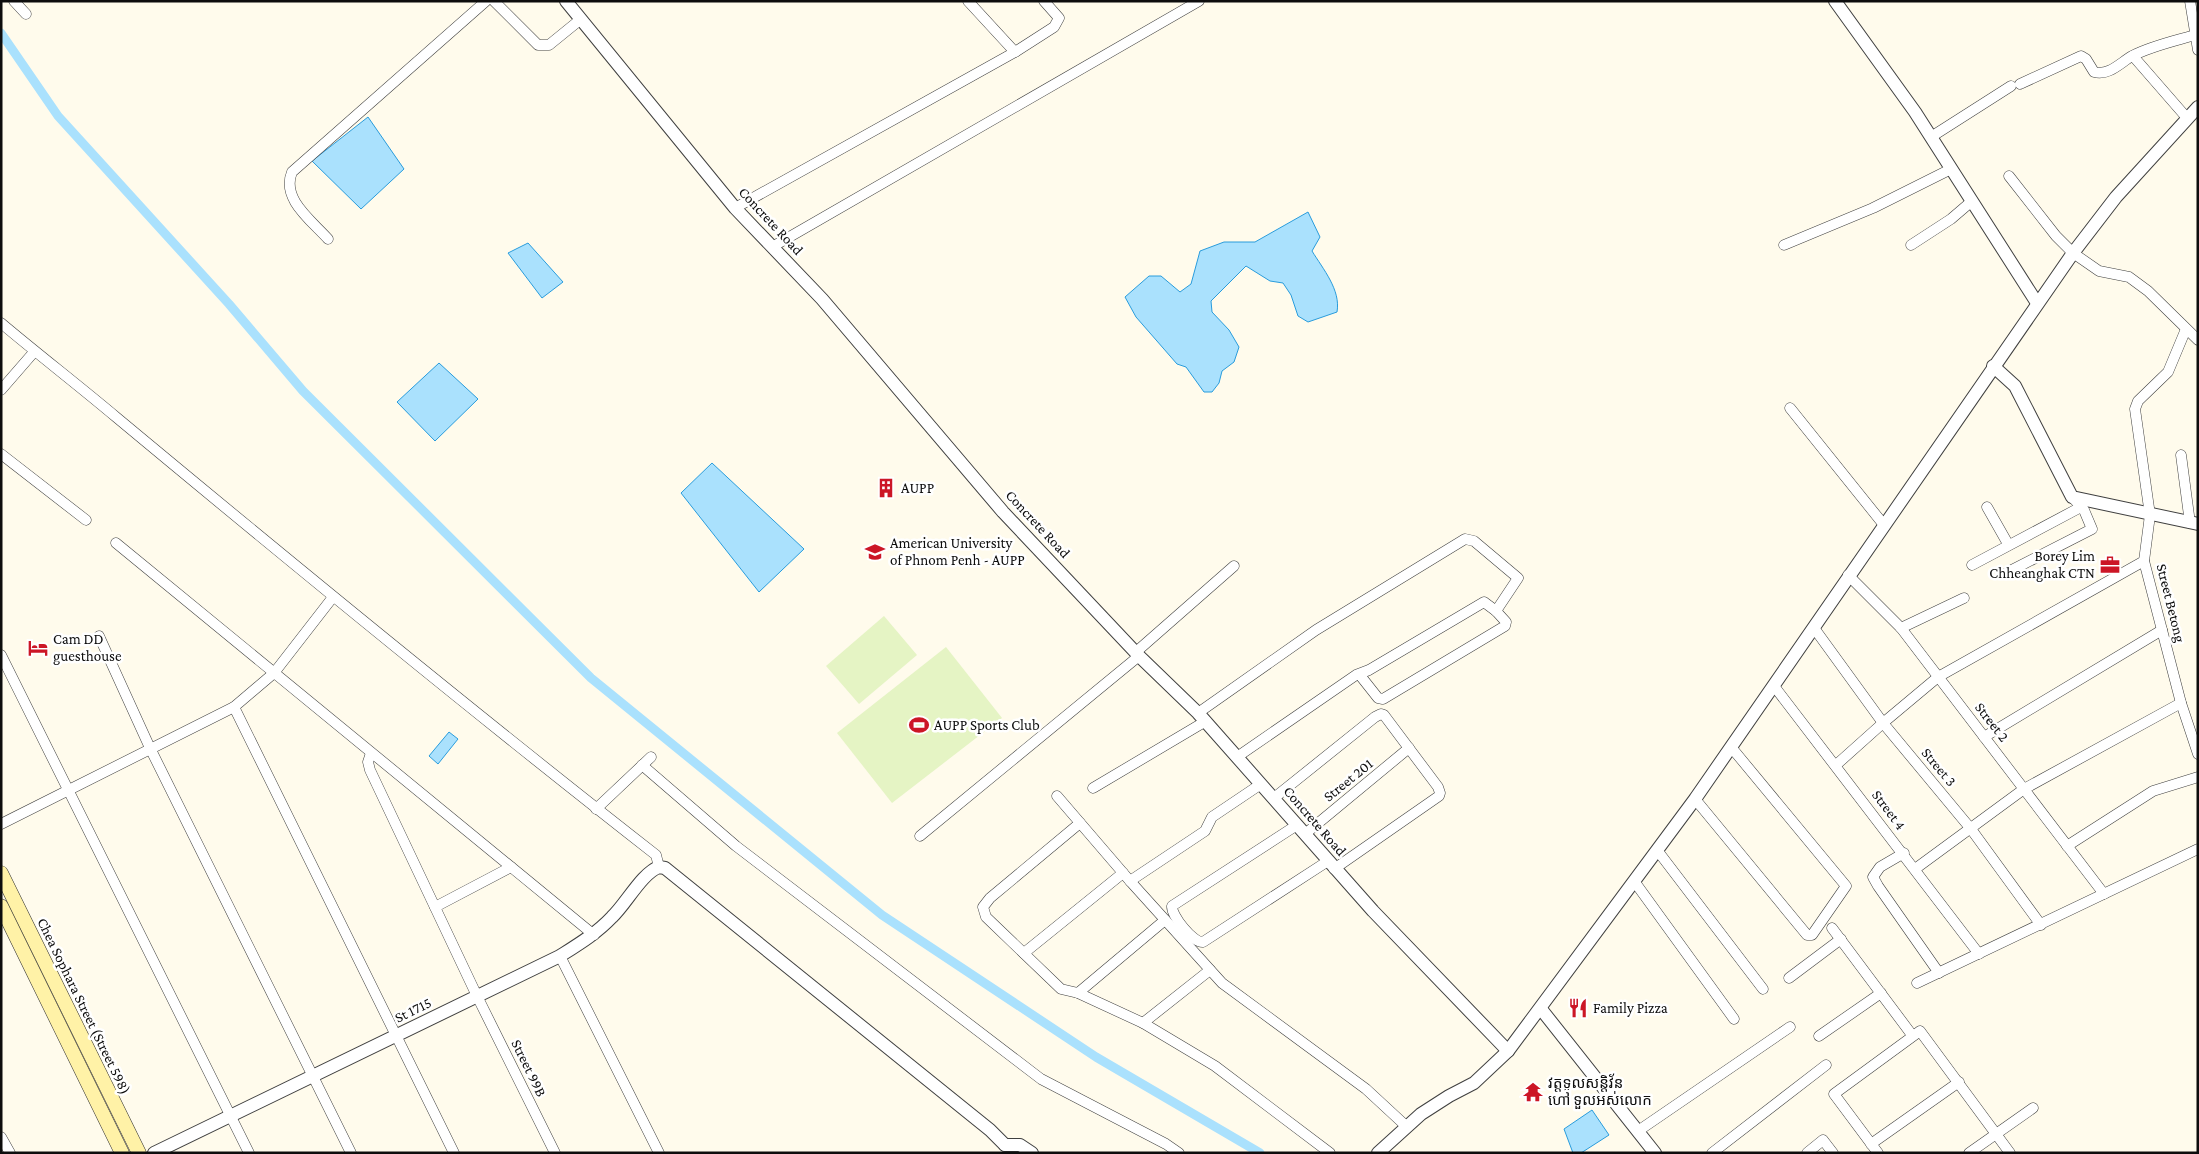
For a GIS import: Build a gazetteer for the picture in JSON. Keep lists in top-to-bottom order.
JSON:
{
  "streets": {
    "main road": ["Chea Sophara Street (Street 598)"],
    "street": [
      "Concrete Road",
      "Street Betong",
      "Street 2",
      "Street 3",
      "Street 201",
      "Street 4",
      "St 1715",
      "Street 99B"
    ]
  },
  "crossings": [
    ["Concrete Road", "Street 201"],
    ["St 1715", "Street 99B"]
  ],
  "places": {
    "building": ["AUPP"],
    "school or university": ["American University of Phnom Penh - AUPP"],
    "office": ["Borey Lim Chheanghak CTN"],
    "hotel": ["Cam DD guesthouse"],
    "sports": ["AUPP Sports Club"],
    "restaurant": ["Family Pizza"],
    "temple": ["វត្តទូលសន្តិវ័ន ហៅ ទួលអស់លោក"]
  }
}
